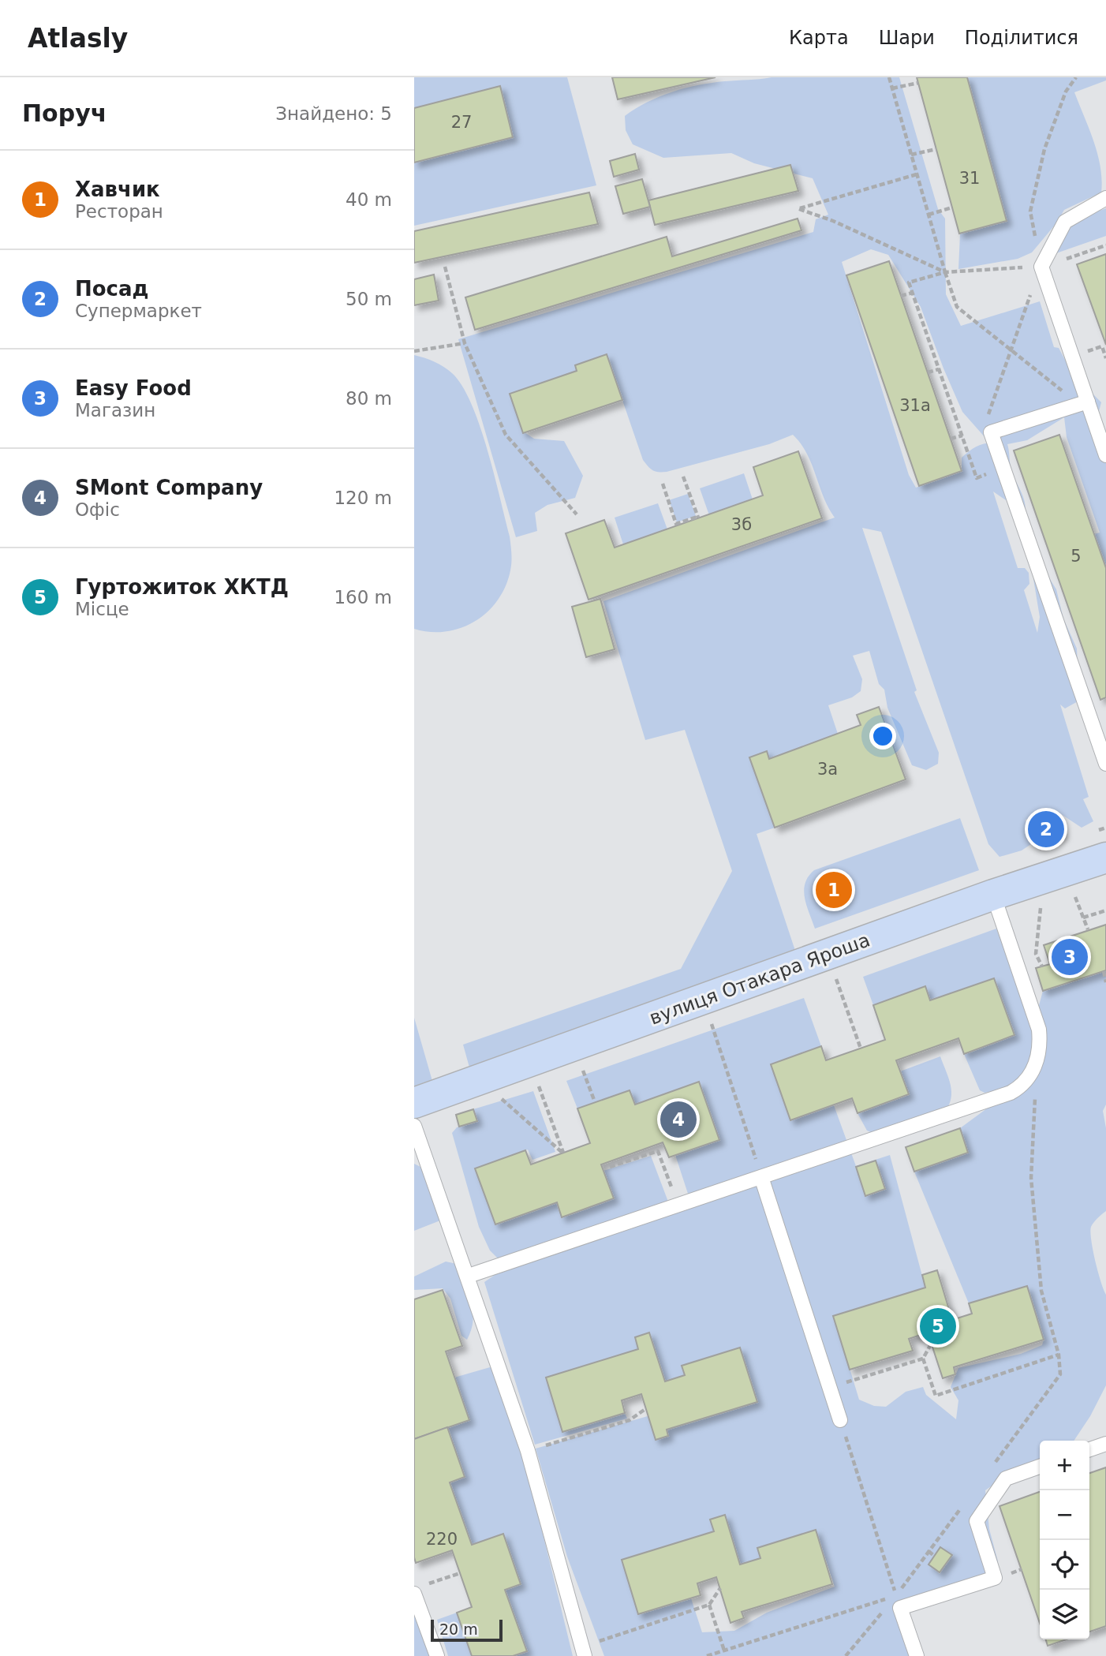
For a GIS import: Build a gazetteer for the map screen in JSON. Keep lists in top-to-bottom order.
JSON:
{
  "streets": {
    "street": ["вулиця Отакара Яроша"]
  },
  "house_numbers": [
    "27",
    "31",
    "31а",
    "3б",
    "5",
    "3а",
    "220"
  ],
  "scale_bar": "20 m",
  "page": {
    "header": "Atlasly",
    "nav": ["Карта", "Шари", "Поділитися"],
    "heading": ["Поруч", "Знайдено: 5"],
    "list": [
      {
        "mark": "1",
        "name": "Хавчик",
        "note": "Ресторан",
        "value": "40 m"
      },
      {
        "mark": "2",
        "name": "Посад",
        "note": "Супермаркет",
        "value": "50 m"
      },
      {
        "mark": "3",
        "name": "Easy Food",
        "note": "Магазин",
        "value": "80 m"
      },
      {
        "mark": "4",
        "name": "SMont Company",
        "note": "Офіс",
        "value": "120 m"
      },
      {
        "mark": "5",
        "name": "Гуртожиток ХКТД",
        "note": "Місце",
        "value": "160 m"
      }
    ],
    "pins": [
      "2",
      "1",
      "3",
      "4",
      "5"
    ],
    "map_buttons": ["+", "−"],
    "scale": "20 m"
  }
}
